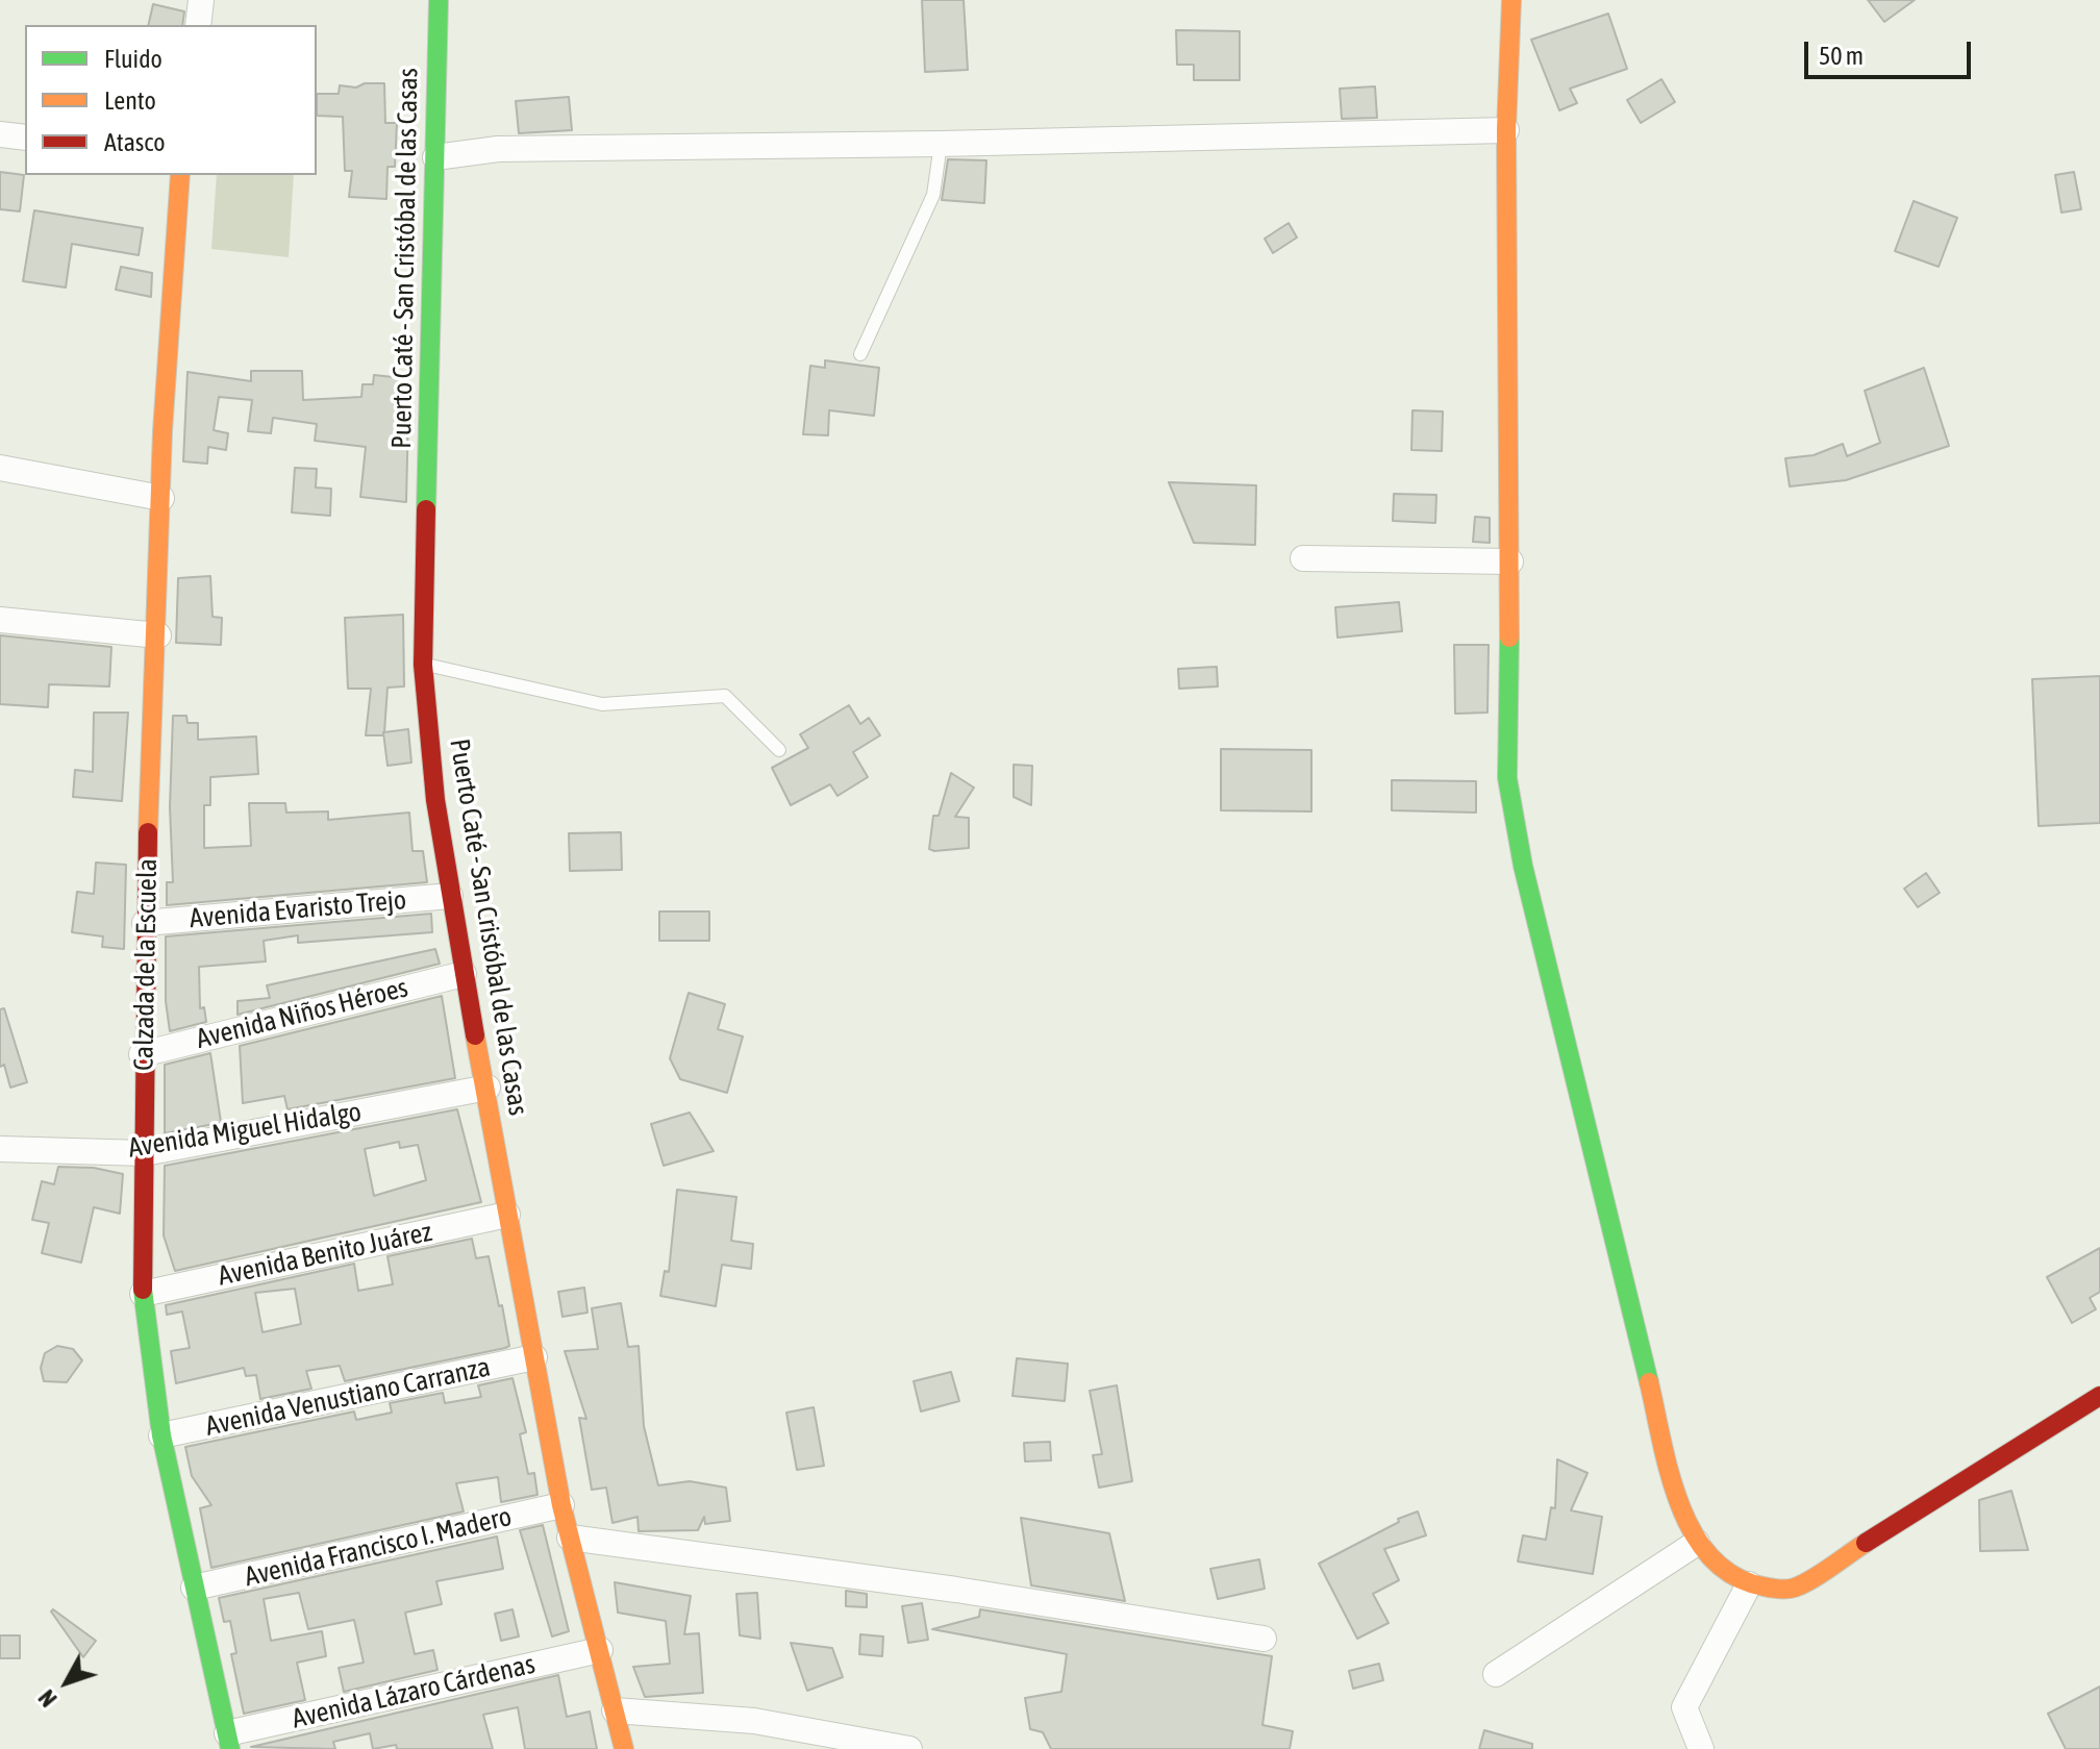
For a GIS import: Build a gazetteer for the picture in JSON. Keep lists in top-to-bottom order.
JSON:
{
  "streets": {
    "street": [
      "Puerto Caté - San Cristóbal de las Casas",
      "Avenida Evaristo Trejo",
      "Calzada de la Escuela",
      "Avenida Niños Héroes",
      "Avenida Miguel Hidalgo",
      "Avenida Benito Juárez",
      "Avenida Venustiano Carranza",
      "Avenida Francisco I. Madero",
      "Avenida Lázaro Cárdenas"
    ]
  },
  "crossings": [
    ["Puerto Caté - San Cristóbal de las Casas", "Avenida Evaristo Trejo"],
    ["Puerto Caté - San Cristóbal de las Casas", "Avenida Niños Héroes"],
    ["Puerto Caté - San Cristóbal de las Casas", "Avenida Miguel Hidalgo"],
    ["Puerto Caté - San Cristóbal de las Casas", "Avenida Benito Juárez"],
    ["Puerto Caté - San Cristóbal de las Casas", "Avenida Venustiano Carranza"],
    ["Puerto Caté - San Cristóbal de las Casas", "Avenida Francisco I. Madero"],
    ["Puerto Caté - San Cristóbal de las Casas", "Avenida Lázaro Cárdenas"],
    ["Avenida Evaristo Trejo", "Calzada de la Escuela"],
    ["Calzada de la Escuela", "Avenida Niños Héroes"],
    ["Calzada de la Escuela", "Avenida Miguel Hidalgo"],
    ["Calzada de la Escuela", "Avenida Benito Juárez"],
    ["Calzada de la Escuela", "Avenida Venustiano Carranza"],
    ["Calzada de la Escuela", "Avenida Francisco I. Madero"],
    ["Calzada de la Escuela", "Avenida Lázaro Cárdenas"]
  ],
  "legend": ["Fluido", "Lento", "Atasco"],
  "scale_bar": "50 m",
  "north": "bottom left"
}
